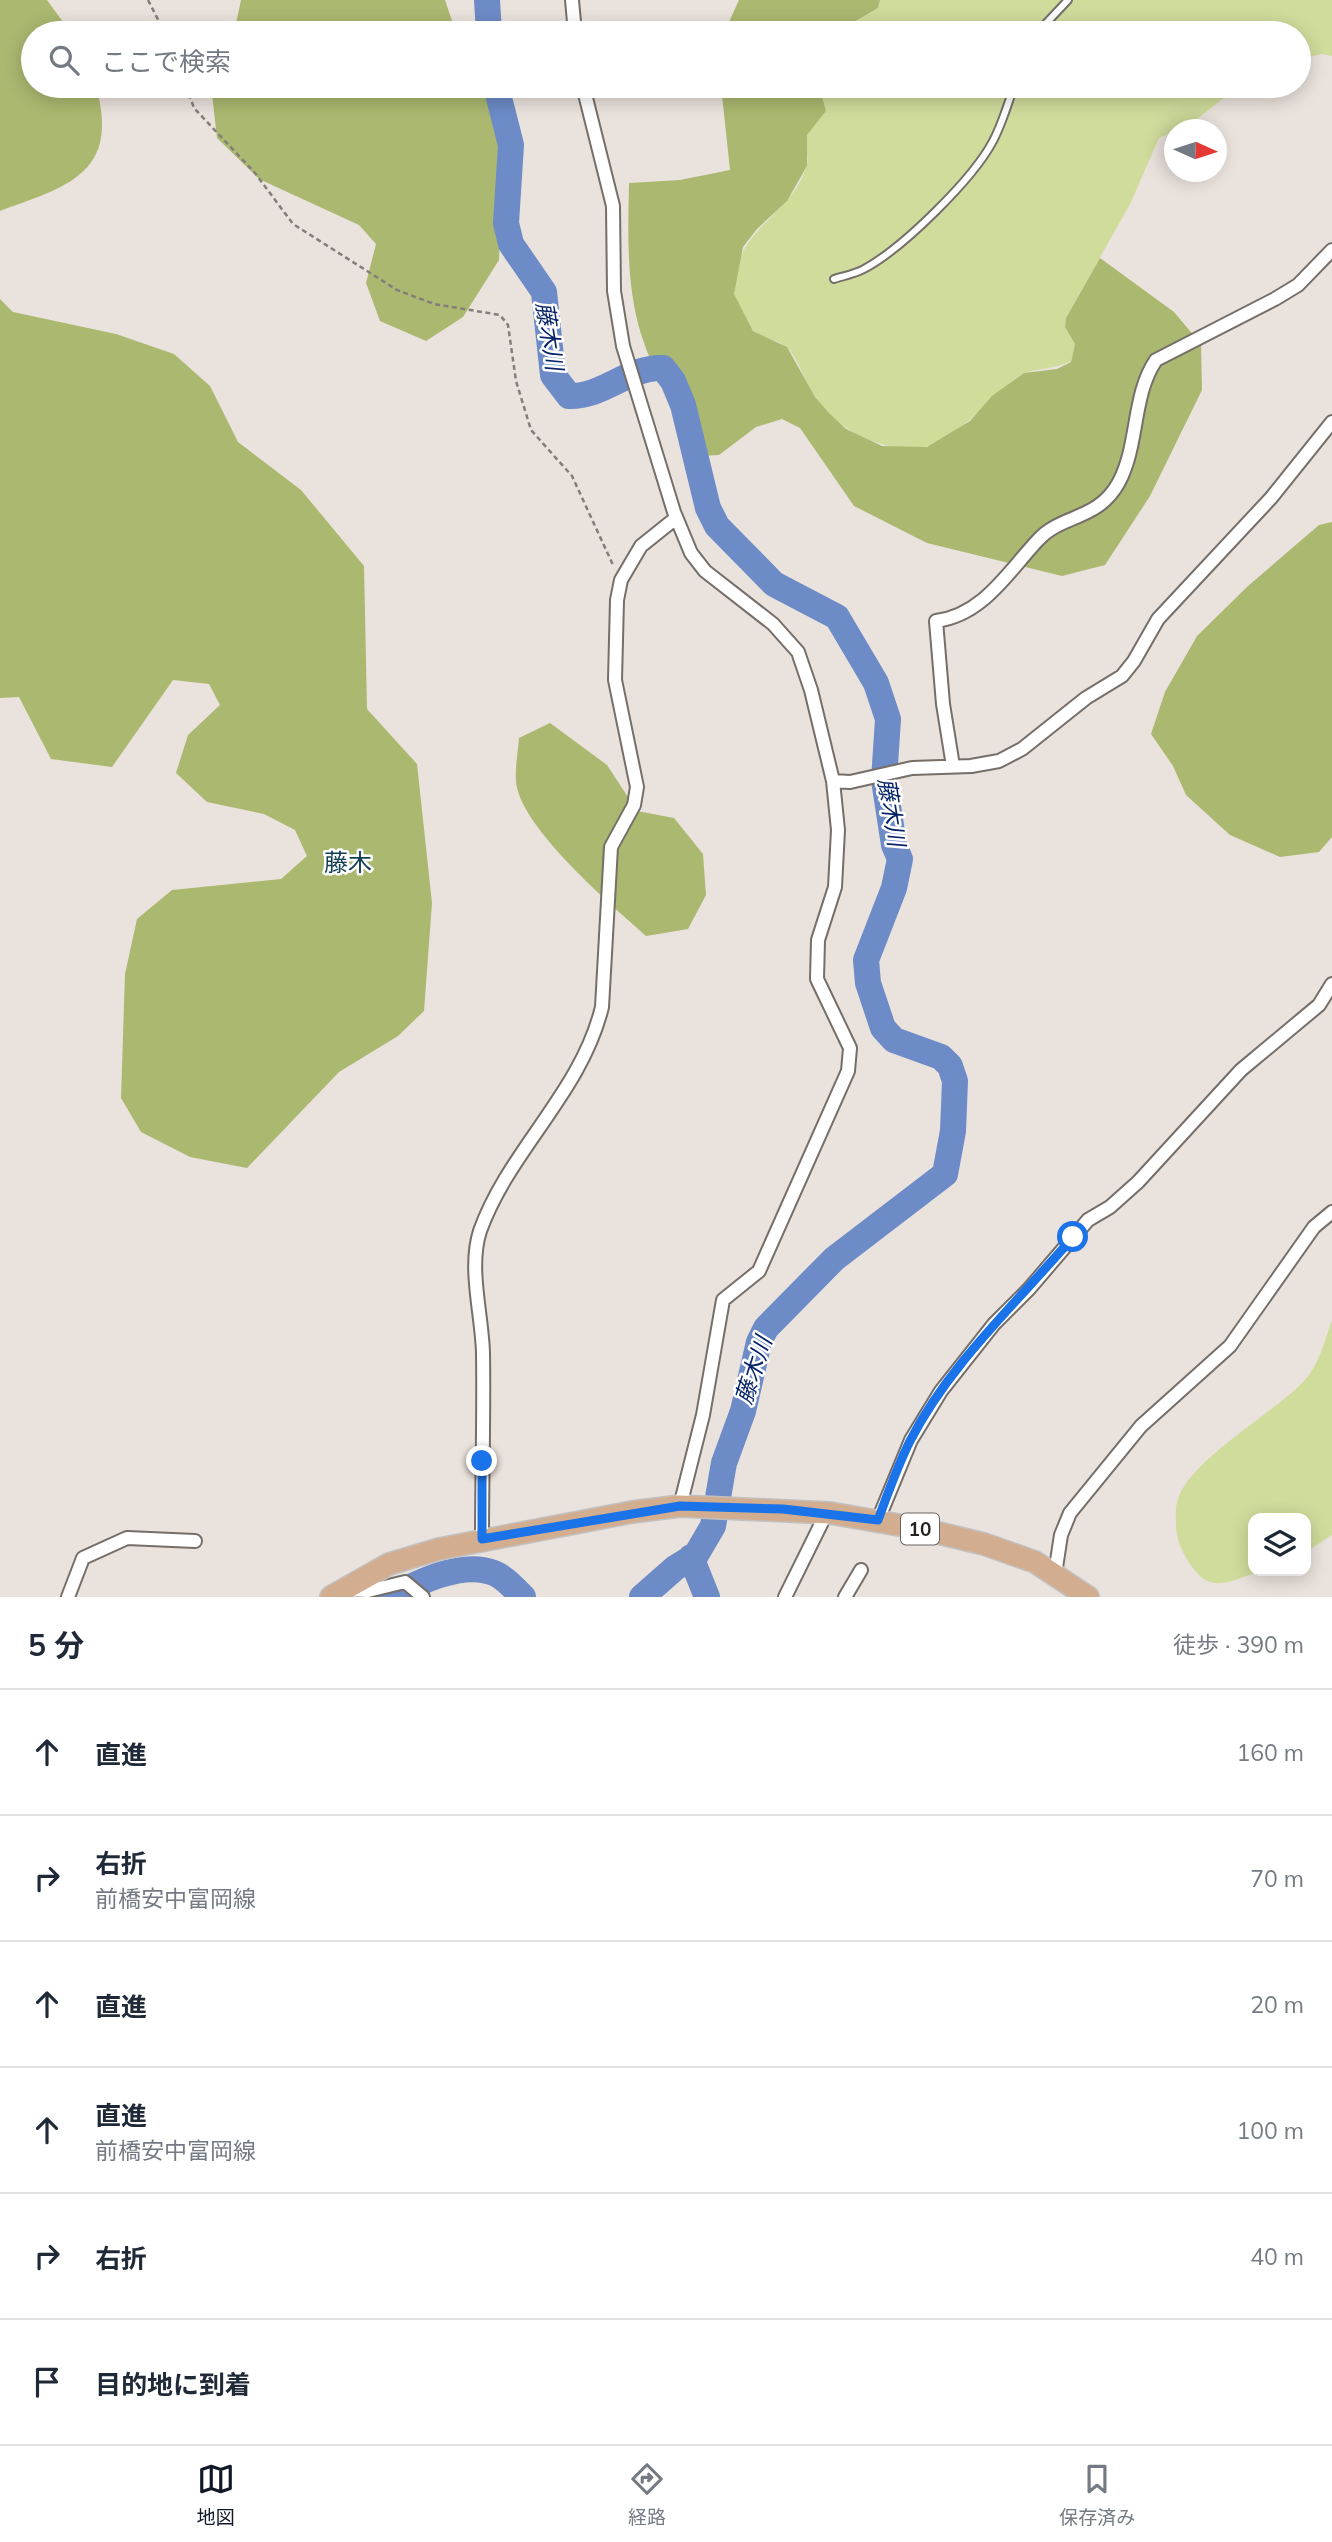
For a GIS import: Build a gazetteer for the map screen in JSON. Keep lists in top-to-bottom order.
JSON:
{
  "streets": {
    "main road": ["10"]
  },
  "districts": ["藤木"],
  "water": ["藤木川"],
  "north": "right",
  "page": {
    "search": "ここで検索",
    "heading": ["5 分", "徒歩 · 390 m"],
    "list": [
      ["直進", "160 m"],
      ["右折", "前橋安中富岡線", "70 m"],
      ["直進", "20 m"],
      ["直進", "前橋安中富岡線", "100 m"],
      ["右折", "40 m"],
      "目的地に到着"
    ],
    "nav": ["地図", "経路", "保存済み"]
  }
}
